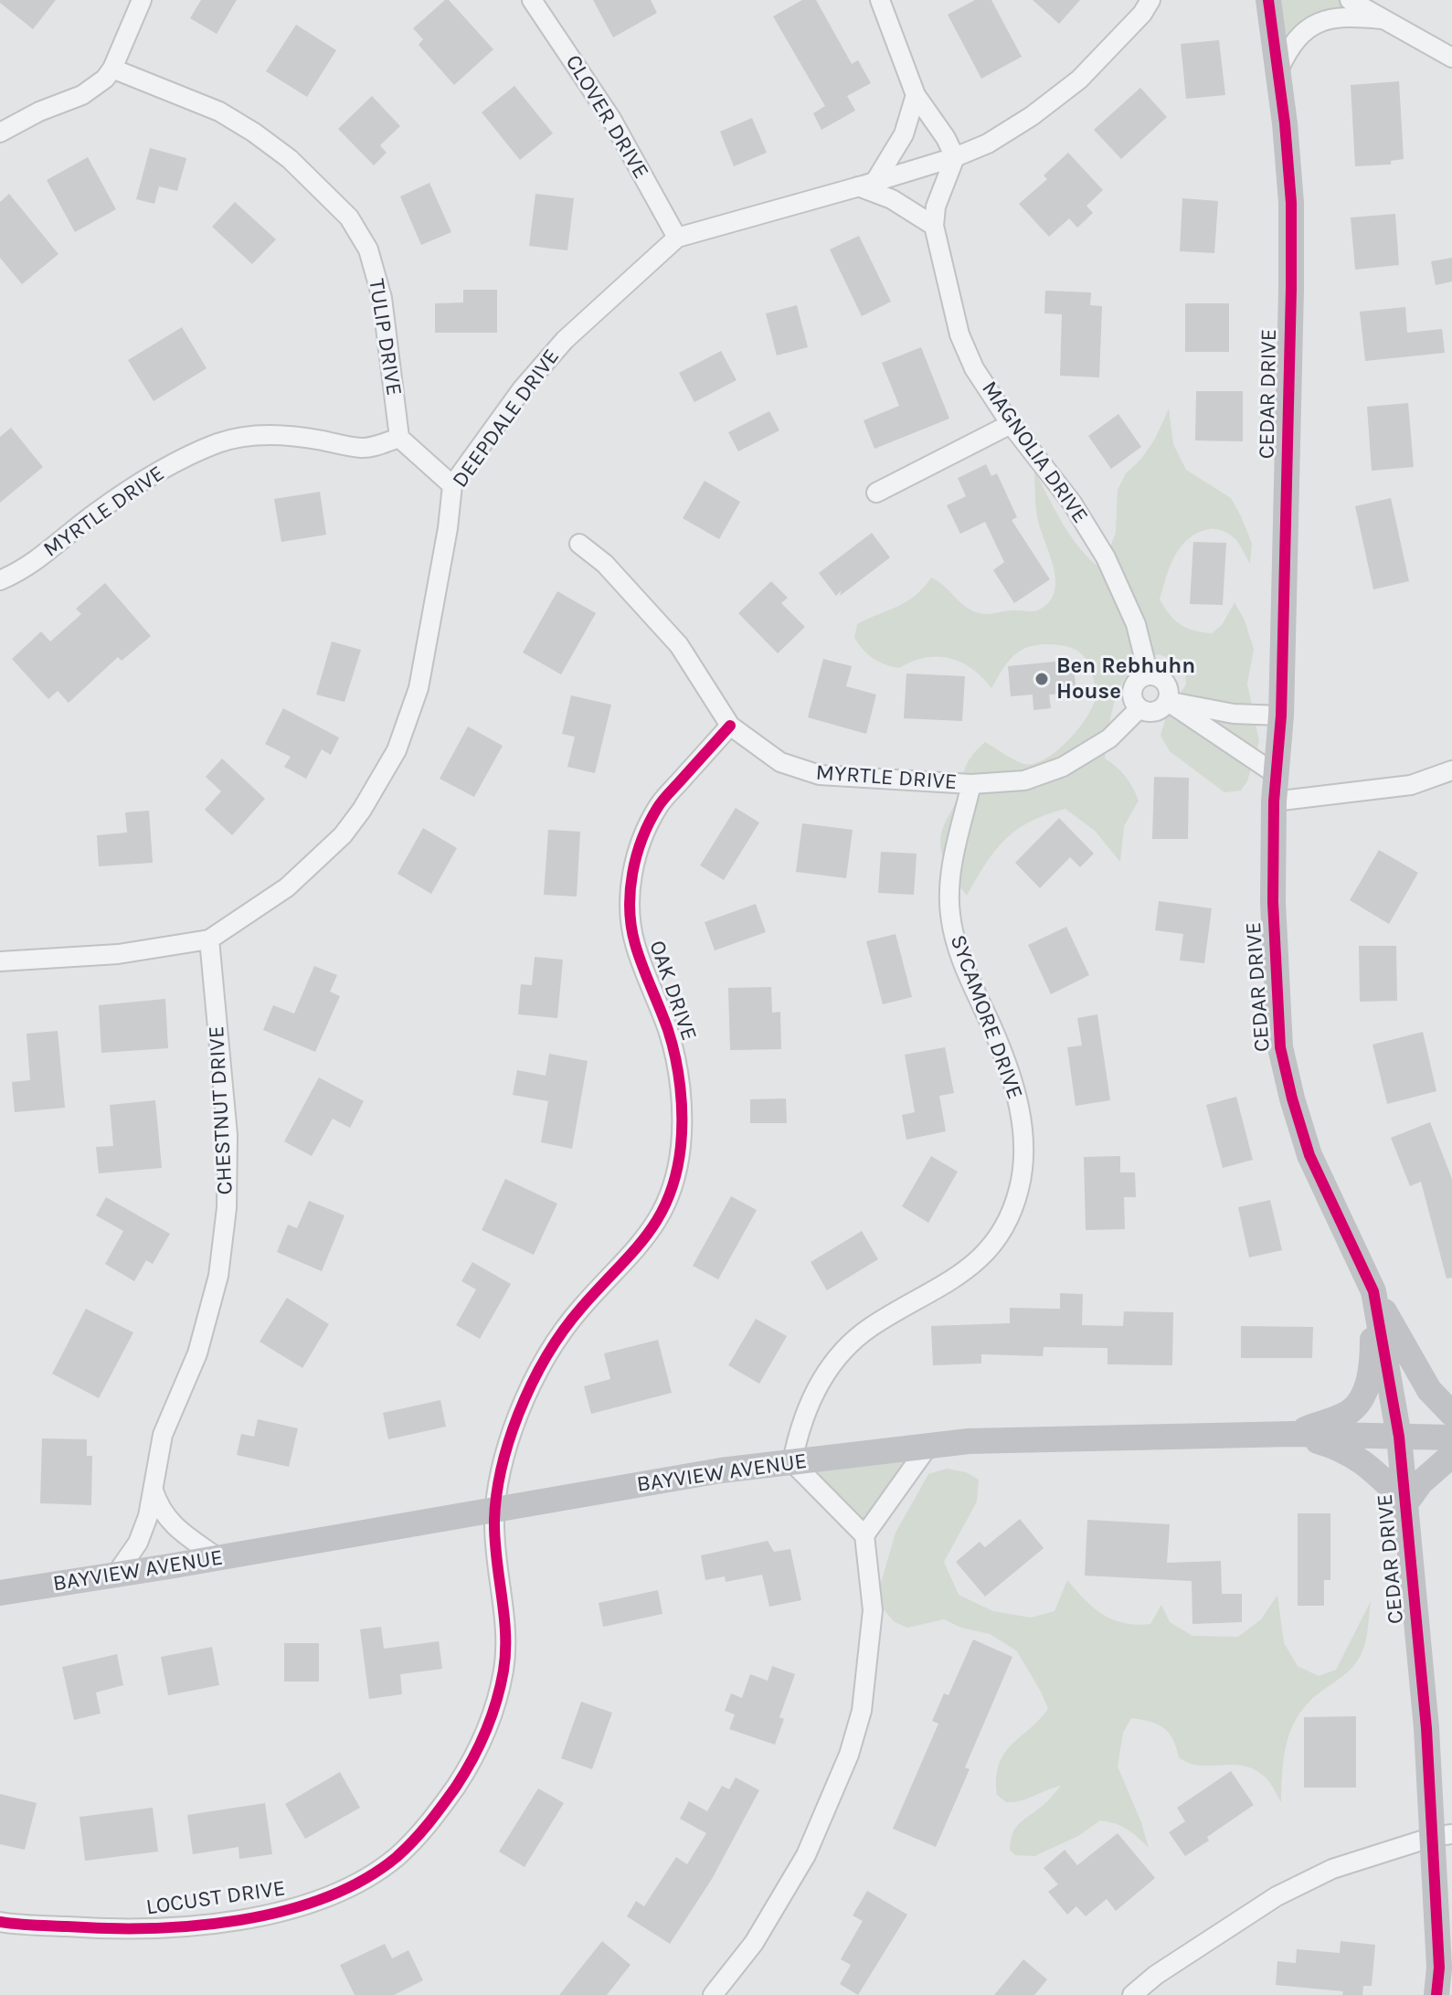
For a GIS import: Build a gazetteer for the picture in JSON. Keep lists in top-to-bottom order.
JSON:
{
  "streets": {
    "street": [
      "CLOVER DRIVE",
      "TULIP DRIVE",
      "CEDAR DRIVE",
      "DEEPDALE DRIVE",
      "MAGNOLIA DRIVE",
      "MYRTLE DRIVE",
      "OAK DRIVE",
      "SYCAMORE DRIVE",
      "CHESTNUT DRIVE",
      "BAYVIEW AVENUE",
      "LOCUST DRIVE"
    ]
  },
  "crossings": [
    ["CLOVER DRIVE", "DEEPDALE DRIVE"],
    ["TULIP DRIVE", "MYRTLE DRIVE"],
    ["CEDAR DRIVE", "BAYVIEW AVENUE"],
    ["DEEPDALE DRIVE", "MAGNOLIA DRIVE"],
    ["DEEPDALE DRIVE", "CHESTNUT DRIVE"],
    ["MAGNOLIA DRIVE", "MYRTLE DRIVE"],
    ["MYRTLE DRIVE", "OAK DRIVE"],
    ["MYRTLE DRIVE", "SYCAMORE DRIVE"],
    ["OAK DRIVE", "BAYVIEW AVENUE"],
    ["OAK DRIVE", "LOCUST DRIVE"],
    ["SYCAMORE DRIVE", "BAYVIEW AVENUE"],
    ["CHESTNUT DRIVE", "BAYVIEW AVENUE"],
    ["BAYVIEW AVENUE", "LOCUST DRIVE"]
  ],
  "places": ["Ben Rebhuhn House"]
}
